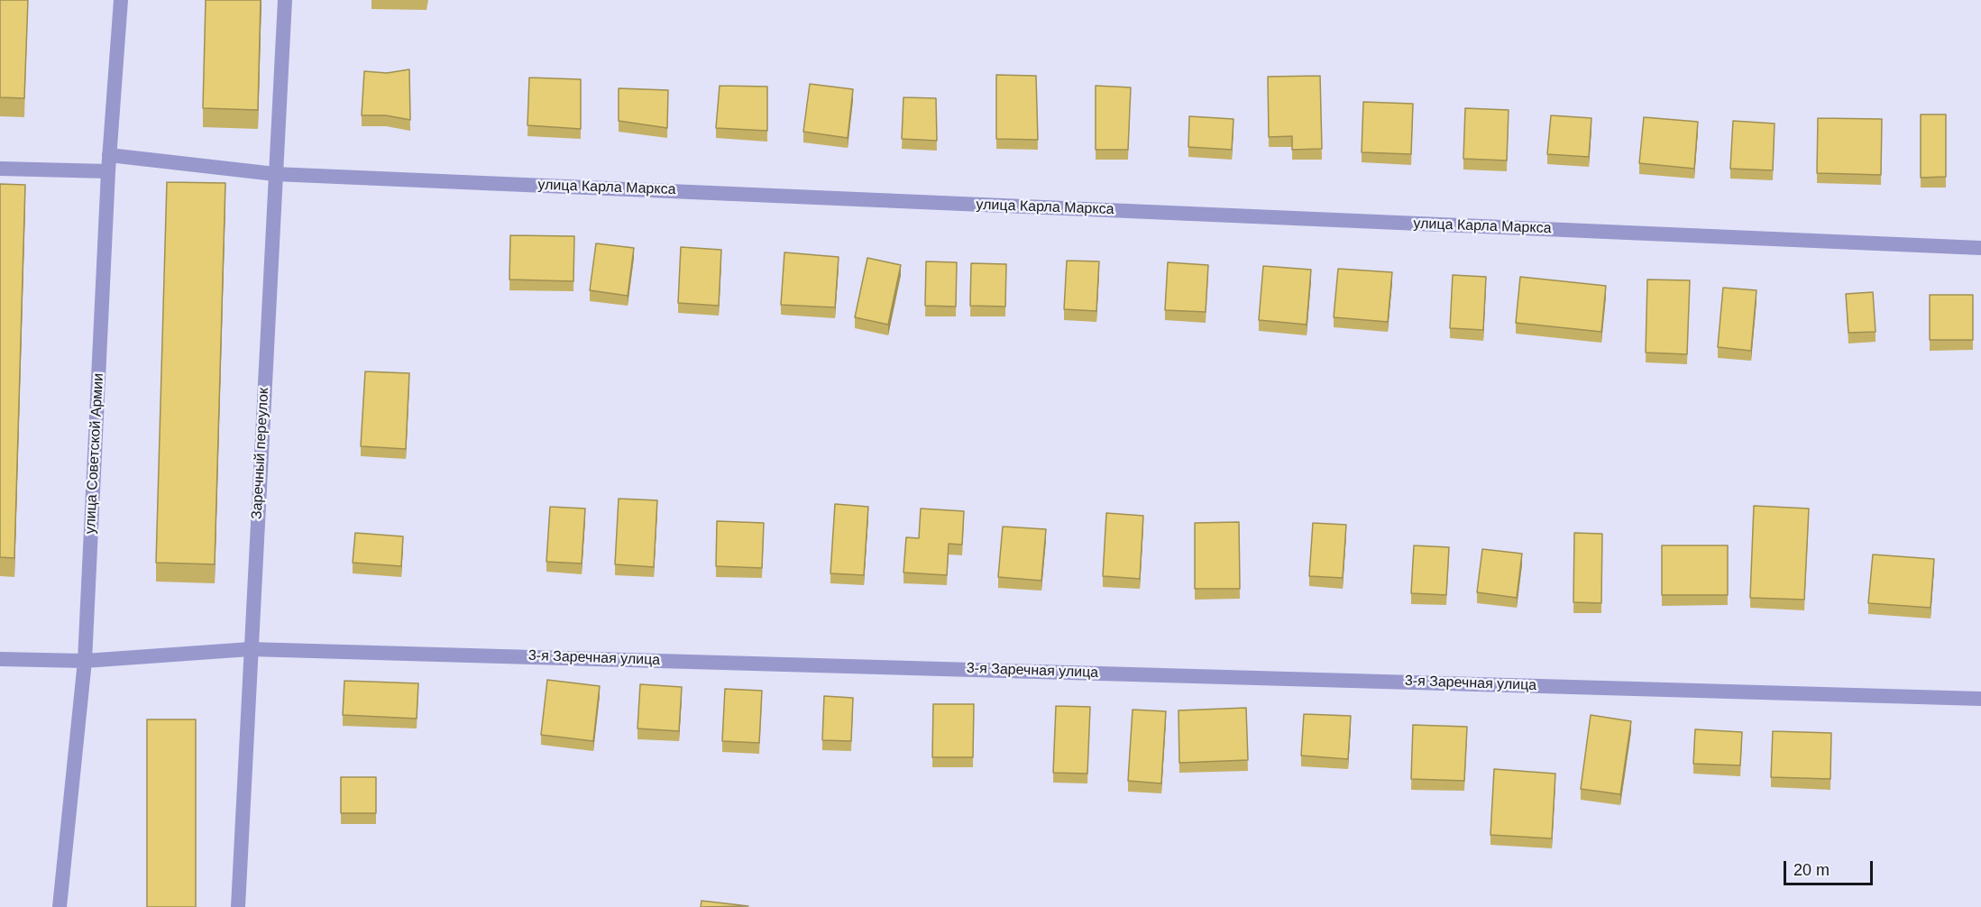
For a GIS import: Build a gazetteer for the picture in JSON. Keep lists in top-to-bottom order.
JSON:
{
  "streets": {
    "street": [
      "улица Карла Маркса",
      "улица Советской Армии",
      "Заречный переулок",
      "3-я Заречная улица"
    ]
  },
  "crossings": [
    ["улица Карла Маркса", "улица Советской Армии"],
    ["улица Карла Маркса", "Заречный переулок"],
    ["улица Советской Армии", "3-я Заречная улица"],
    ["Заречный переулок", "3-я Заречная улица"]
  ],
  "scale_bar": "20 m"
}
